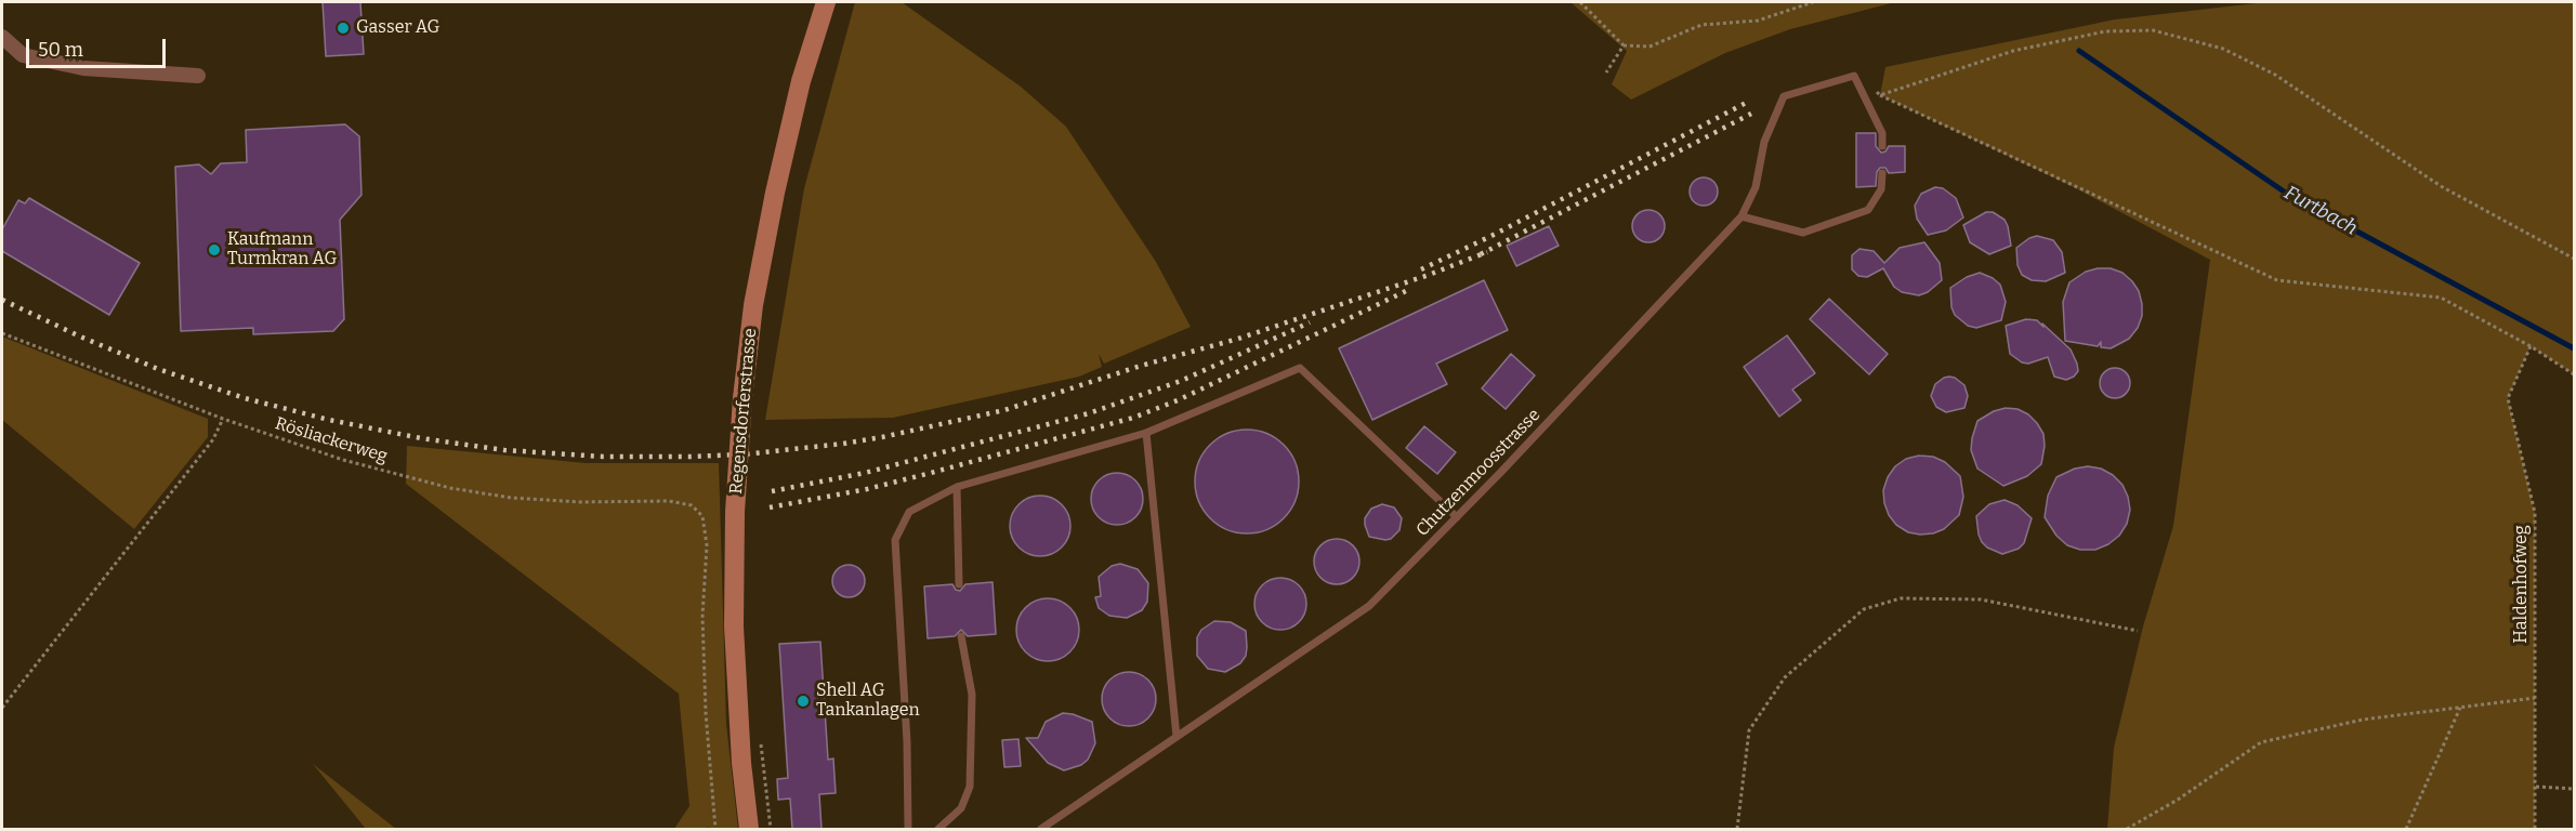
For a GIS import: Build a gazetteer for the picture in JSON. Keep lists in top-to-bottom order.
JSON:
{
  "streets": {
    "street": ["Regensdorferstrasse"],
    "lane": ["Chutzenmoosstrasse"],
    "path": ["Rösliackerweg", "Haldenhofweg"]
  },
  "water": ["Furtbach"],
  "places": ["Gasser AG", "Kaufmann Turmkran AG", "Shell AG Tankanlagen"],
  "scale_bar": "50 m"
}
